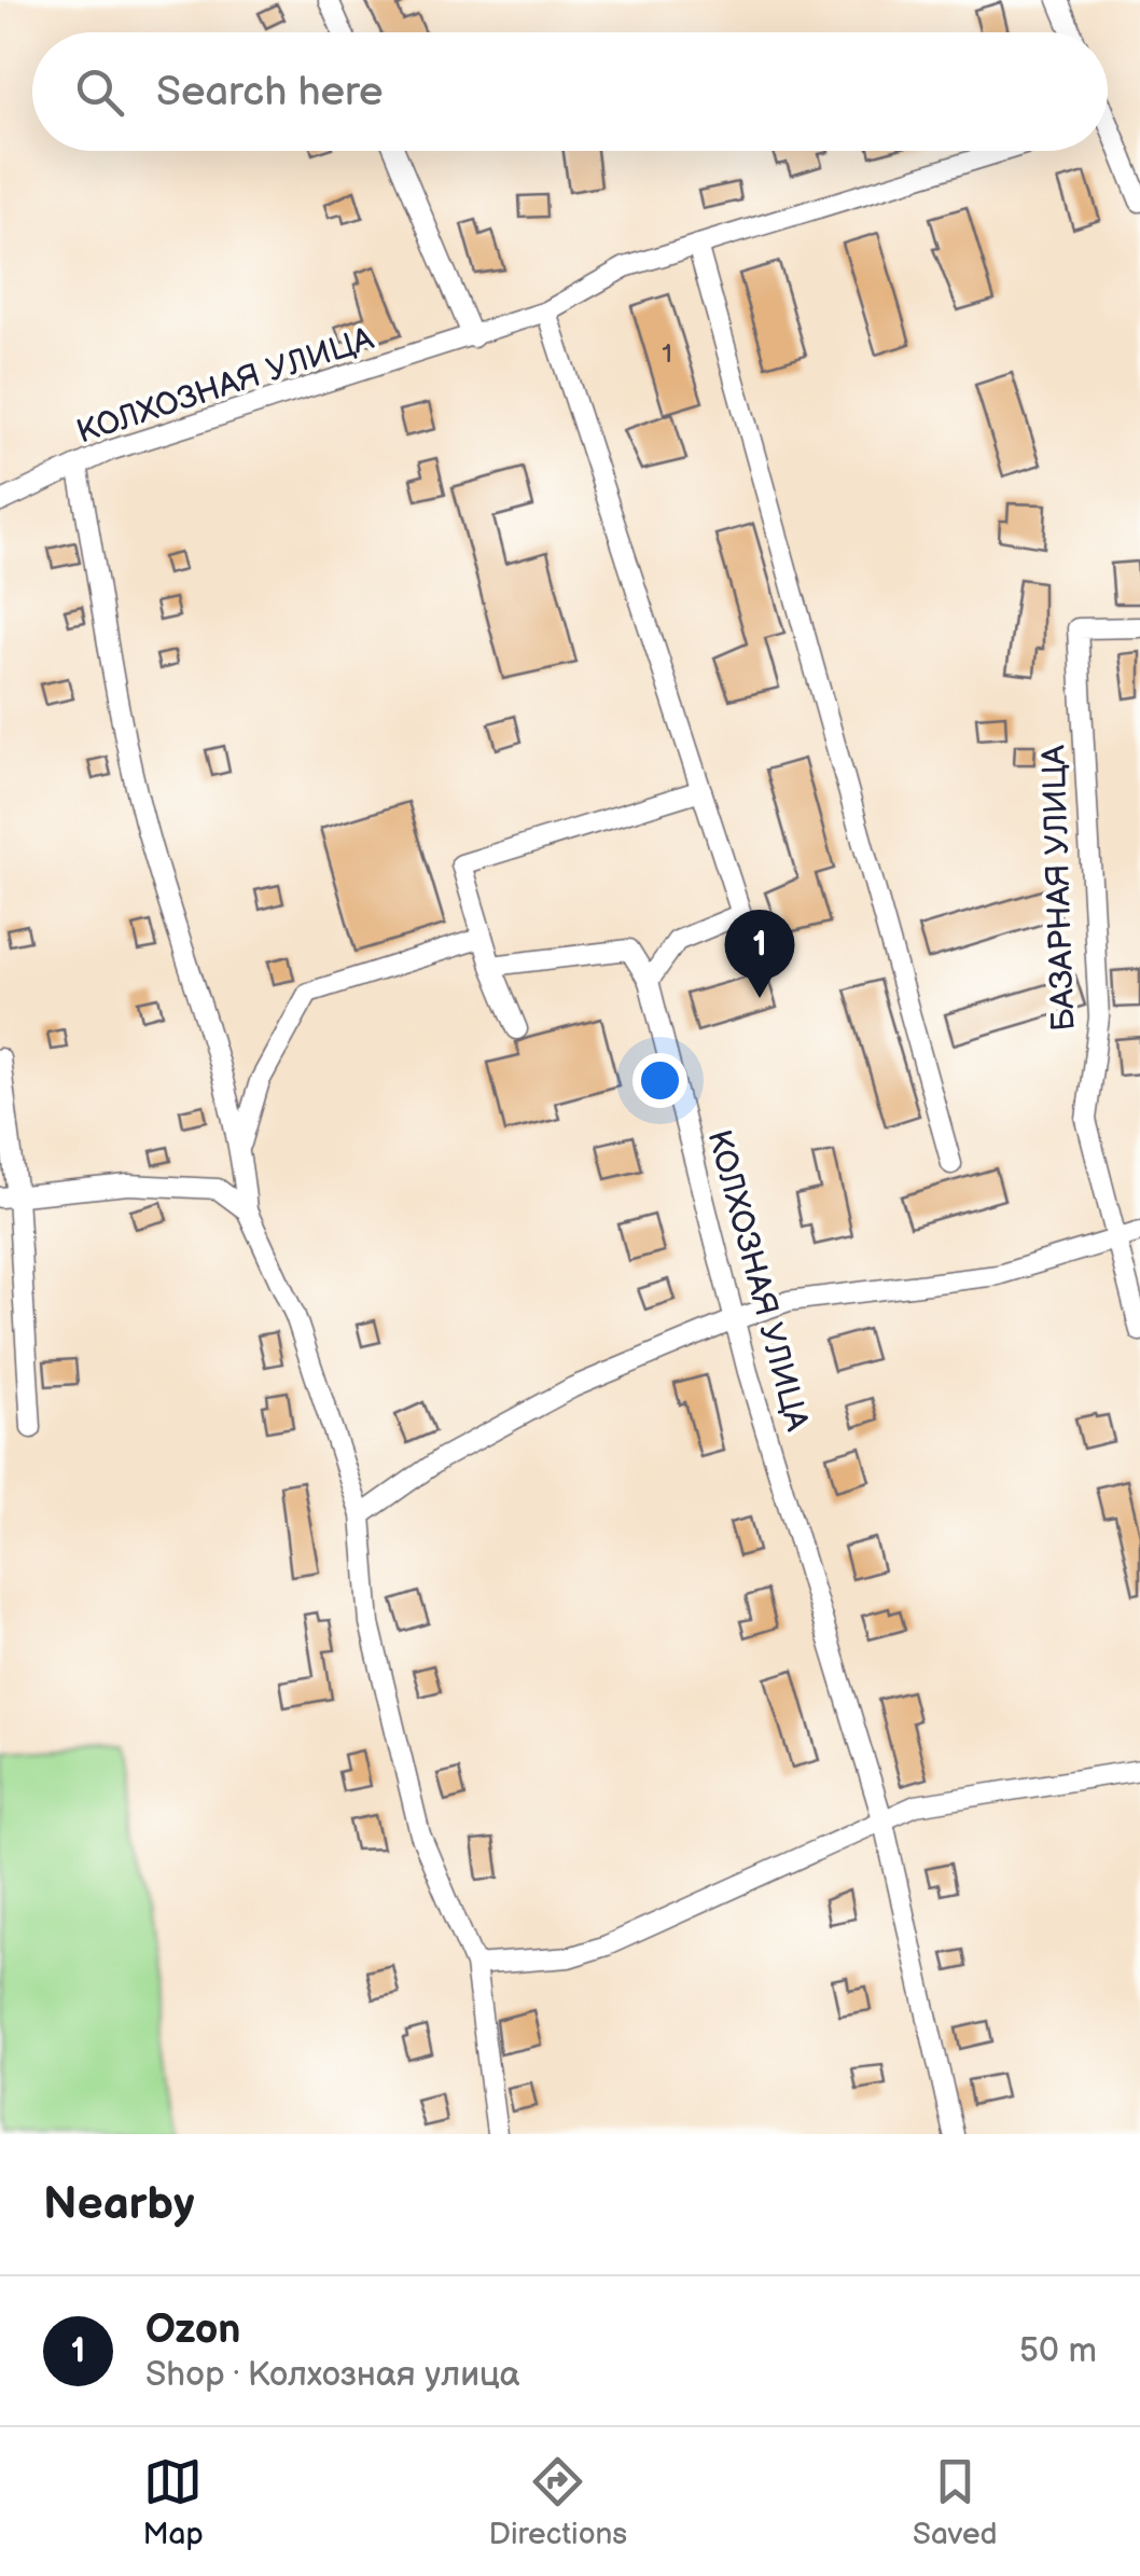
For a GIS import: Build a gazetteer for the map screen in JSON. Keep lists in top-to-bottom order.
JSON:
{
  "streets": {
    "street": ["КОЛХОЗНАЯ УЛИЦА", "БАЗАРНАЯ УЛИЦА"]
  },
  "house_numbers": ["1"],
  "page": {
    "search": "Search here",
    "pins": "1",
    "heading": "Nearby",
    "list": [
      {
        "mark": "1",
        "name": "Ozon",
        "note": "Shop · Колхозная улица",
        "value": "50 m"
      }
    ],
    "nav": ["Map", "Directions", "Saved"]
  }
}
